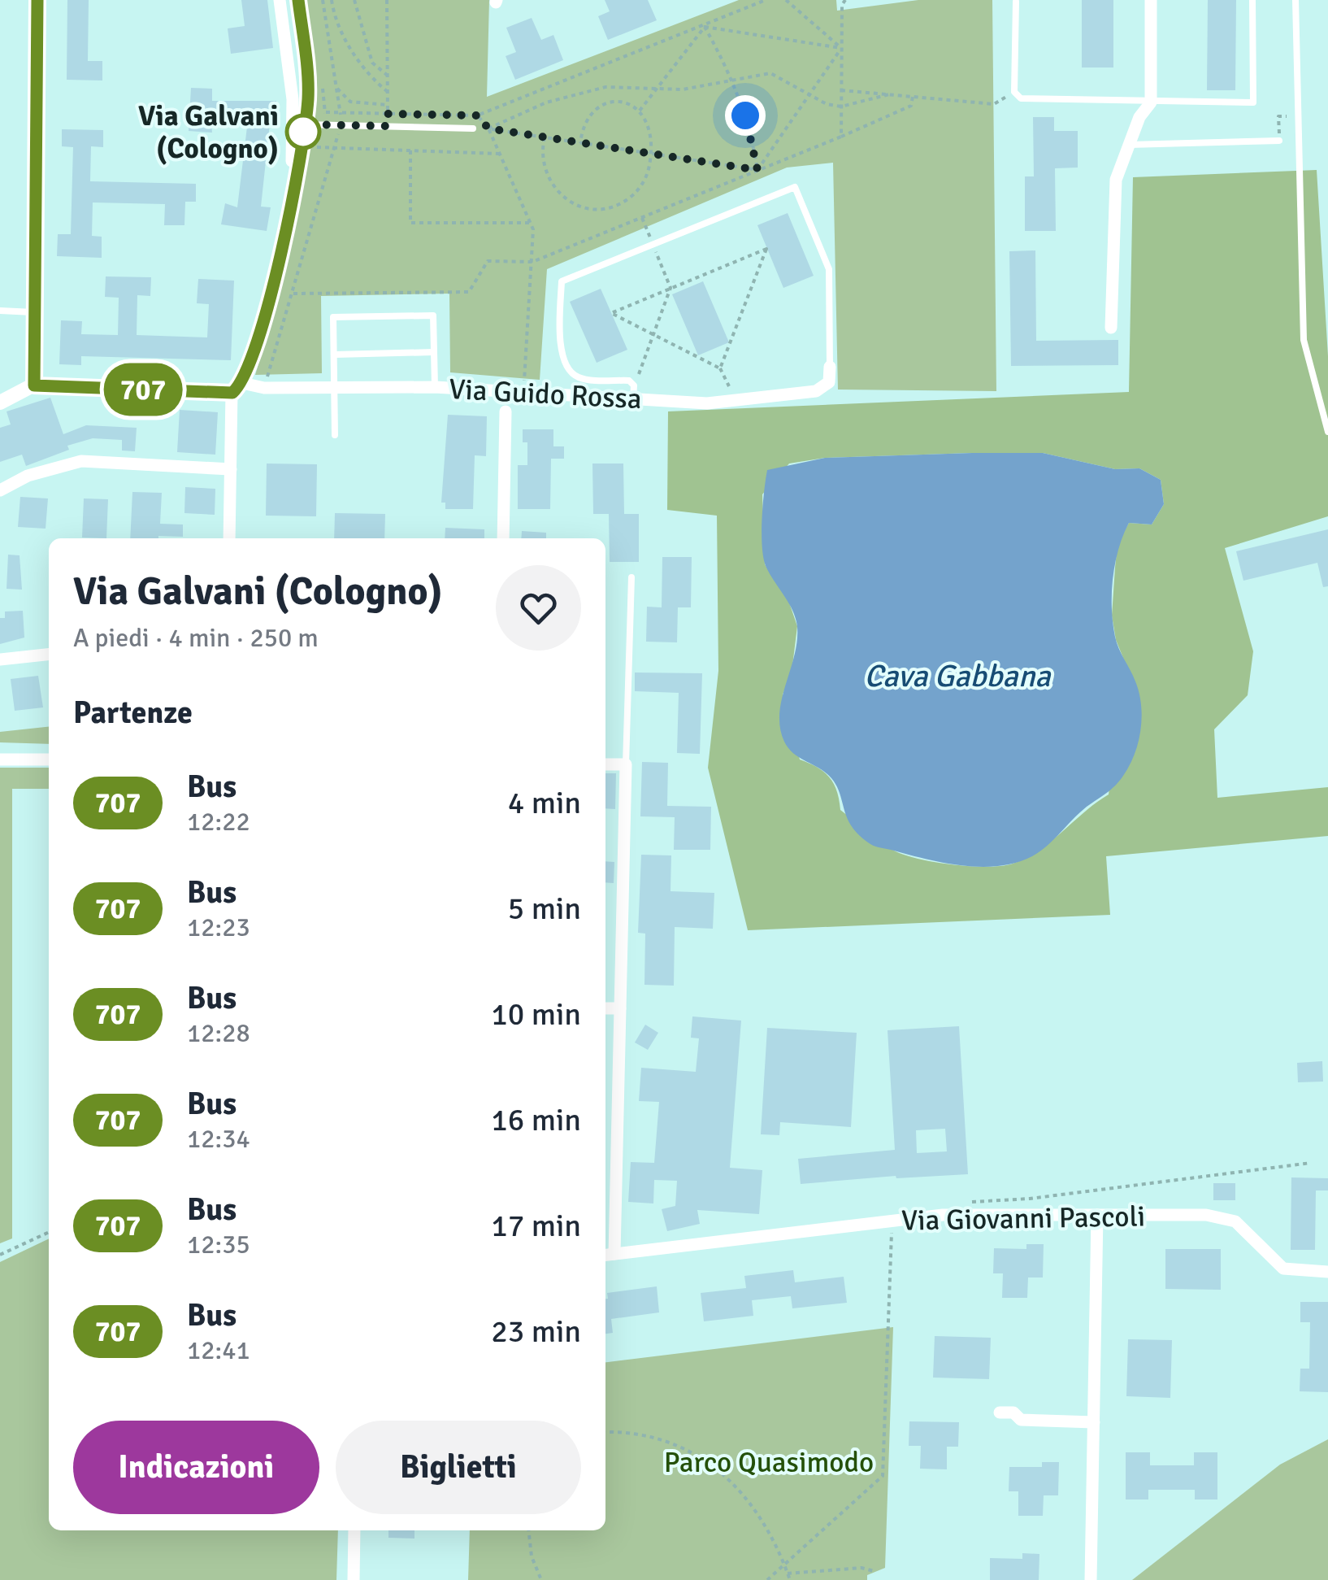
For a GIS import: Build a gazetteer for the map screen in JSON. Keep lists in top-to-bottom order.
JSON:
{
  "streets": {
    "street": ["Via Guido Rossa", "Via Giovanni Pascoli"]
  },
  "water": ["Cava Gabbana"],
  "parks": ["Parco Quasimodo"],
  "places": ["Via Galvani (Cologno)"],
  "lines": ["bus line 707"],
  "page": {
    "on_map": "707",
    "heading": [
      ["Via Galvani (Cologno)", "A piedi · 4 min · 250 m"],
      "Partenze"
    ],
    "list": [
      {
        "mark": "707",
        "name": "Bus",
        "note": "12:22",
        "value": "4 min"
      },
      {
        "mark": "707",
        "name": "Bus",
        "note": "12:23",
        "value": "5 min"
      },
      {
        "mark": "707",
        "name": "Bus",
        "note": "12:28",
        "value": "10 min"
      },
      {
        "mark": "707",
        "name": "Bus",
        "note": "12:34",
        "value": "16 min"
      },
      {
        "mark": "707",
        "name": "Bus",
        "note": "12:35",
        "value": "17 min"
      },
      {
        "mark": "707",
        "name": "Bus",
        "note": "12:41",
        "value": "23 min"
      }
    ],
    "buttons": ["Indicazioni", "Biglietti"]
  }
}
